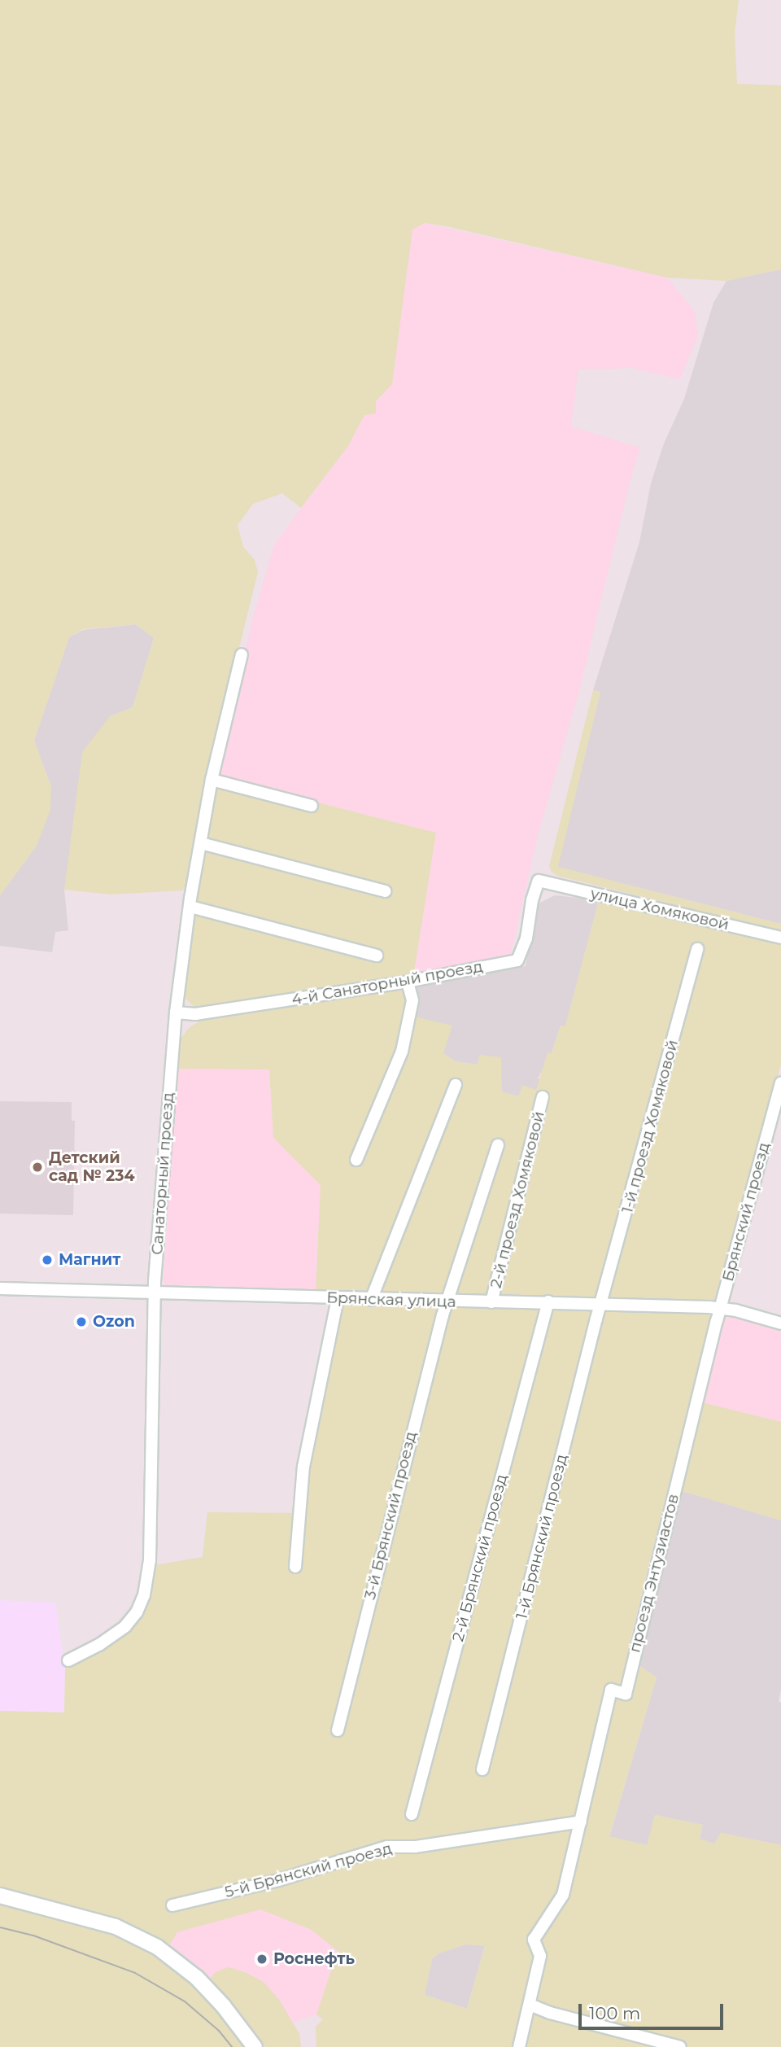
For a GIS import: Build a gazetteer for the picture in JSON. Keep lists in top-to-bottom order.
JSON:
{
  "streets": {
    "street": [
      "улица Хомяковой",
      "4-й Санаторный проезд",
      "1-й проезд Хомяковой",
      "Санаторный проезд",
      "2-й проезд Хомяковой",
      "Брянский проезд",
      "Брянская улица",
      "3-й Брянский проезд",
      "1-й Брянский проезд",
      "2-й Брянский проезд",
      "проезд Энтузиастов",
      "5-й Брянский проезд"
    ]
  },
  "crossings": [
    ["улица Хомяковой", "4-й Санаторный проезд"],
    ["4-й Санаторный проезд", "Санаторный проезд"],
    ["1-й проезд Хомяковой", "Брянская улица"],
    ["1-й проезд Хомяковой", "1-й Брянский проезд"],
    ["Санаторный проезд", "Брянская улица"],
    ["2-й проезд Хомяковой", "Брянская улица"],
    ["Брянский проезд", "Брянская улица"],
    ["Брянский проезд", "проезд Энтузиастов"],
    ["Брянская улица", "3-й Брянский проезд"],
    ["Брянская улица", "1-й Брянский проезд"],
    ["Брянская улица", "2-й Брянский проезд"],
    ["Брянская улица", "проезд Энтузиастов"],
    ["проезд Энтузиастов", "5-й Брянский проезд"]
  ],
  "places": [
    "Детский сад № 234",
    "Магнит",
    "Ozon",
    "Роснефть"
  ],
  "scale_bar": "100 m"
}
